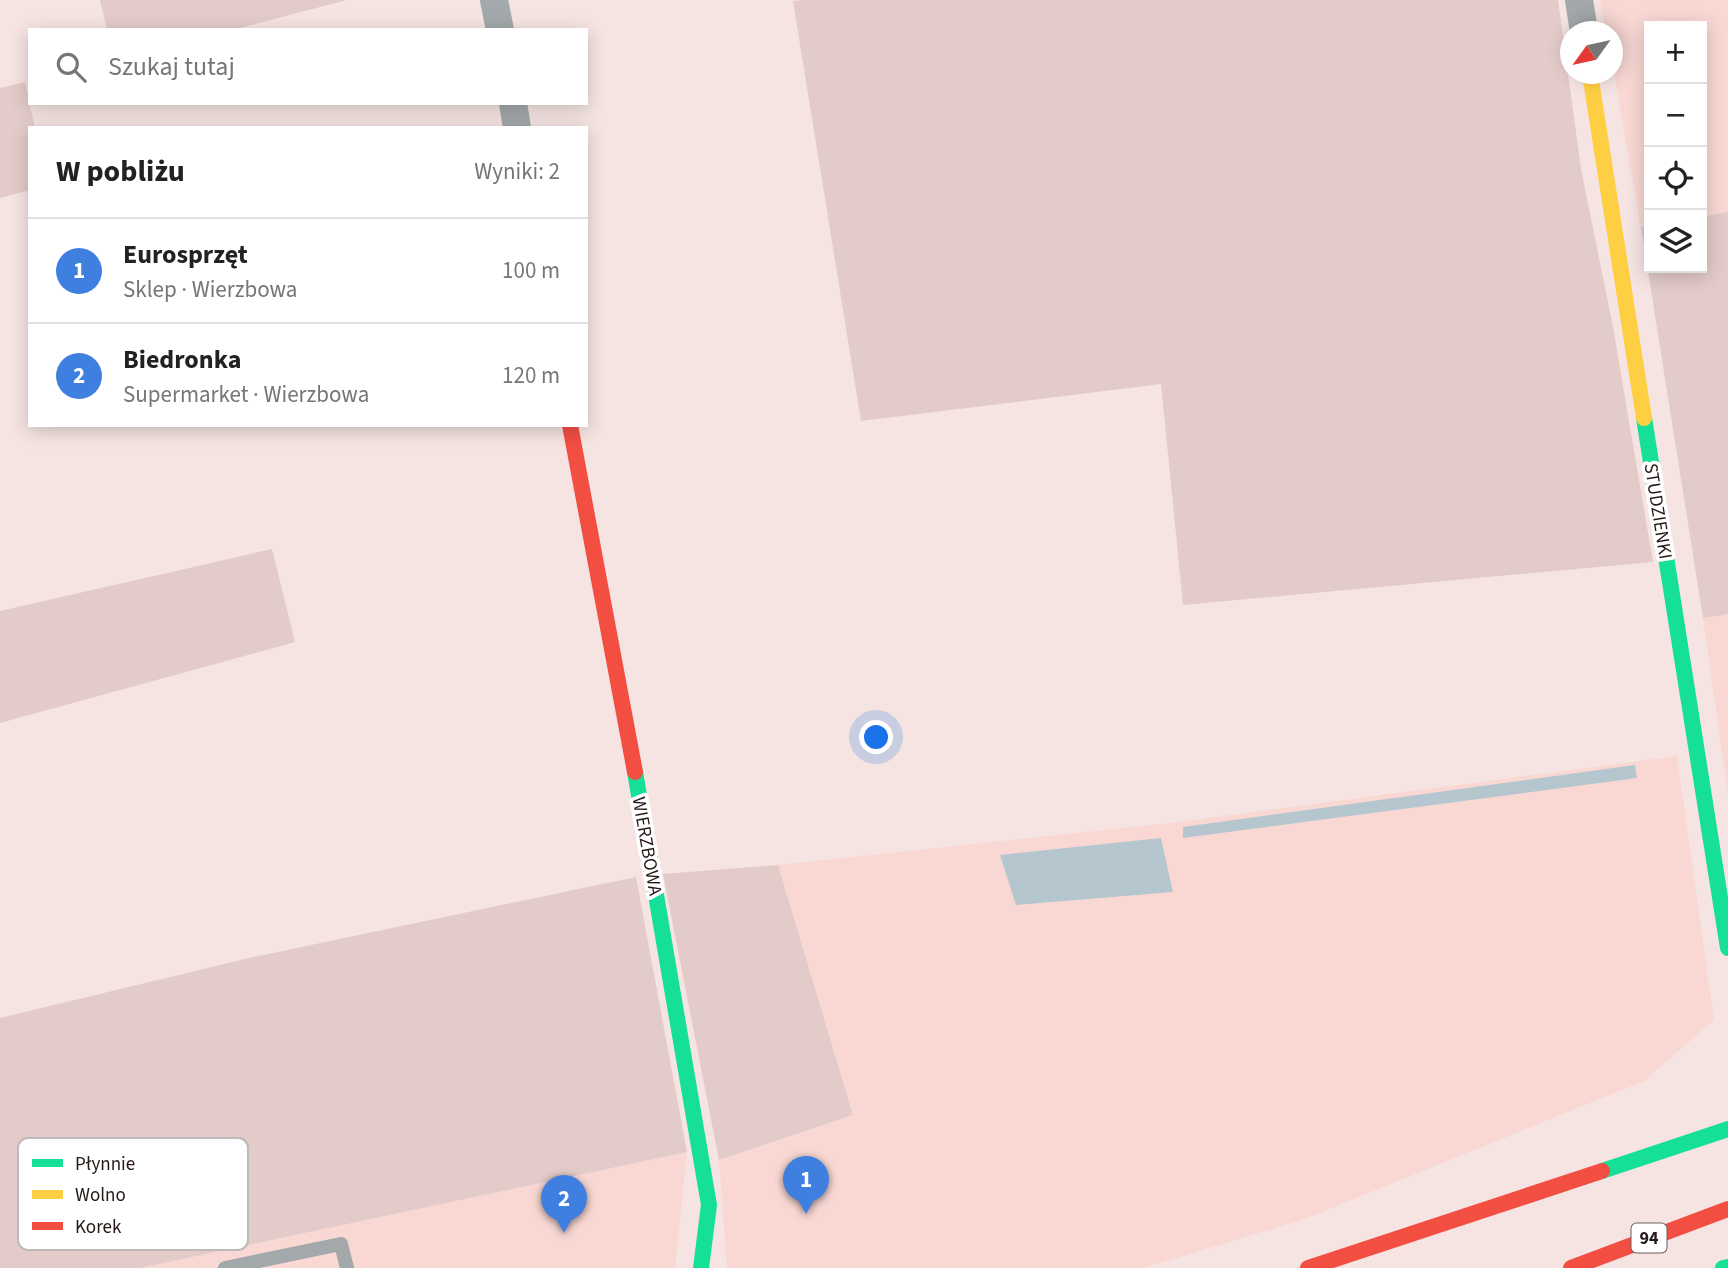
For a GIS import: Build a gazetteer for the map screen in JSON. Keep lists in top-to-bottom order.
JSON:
{
  "streets": {
    "street": ["STUDZIENKI", "WIERZBOWA", "94"]
  },
  "legend": ["Płynnie", "Wolno", "Korek"],
  "north": "bottom left",
  "page": {
    "map_buttons": ["+", "−"],
    "search": "Szukaj tutaj",
    "heading": ["W pobliżu", "Wyniki: 2"],
    "list": [
      {
        "mark": "1",
        "name": "Eurosprzęt",
        "note": "Sklep · Wierzbowa",
        "value": "100 m"
      },
      {
        "mark": "2",
        "name": "Biedronka",
        "note": "Supermarket · Wierzbowa",
        "value": "120 m"
      }
    ],
    "pins": ["1", "2"]
  }
}
